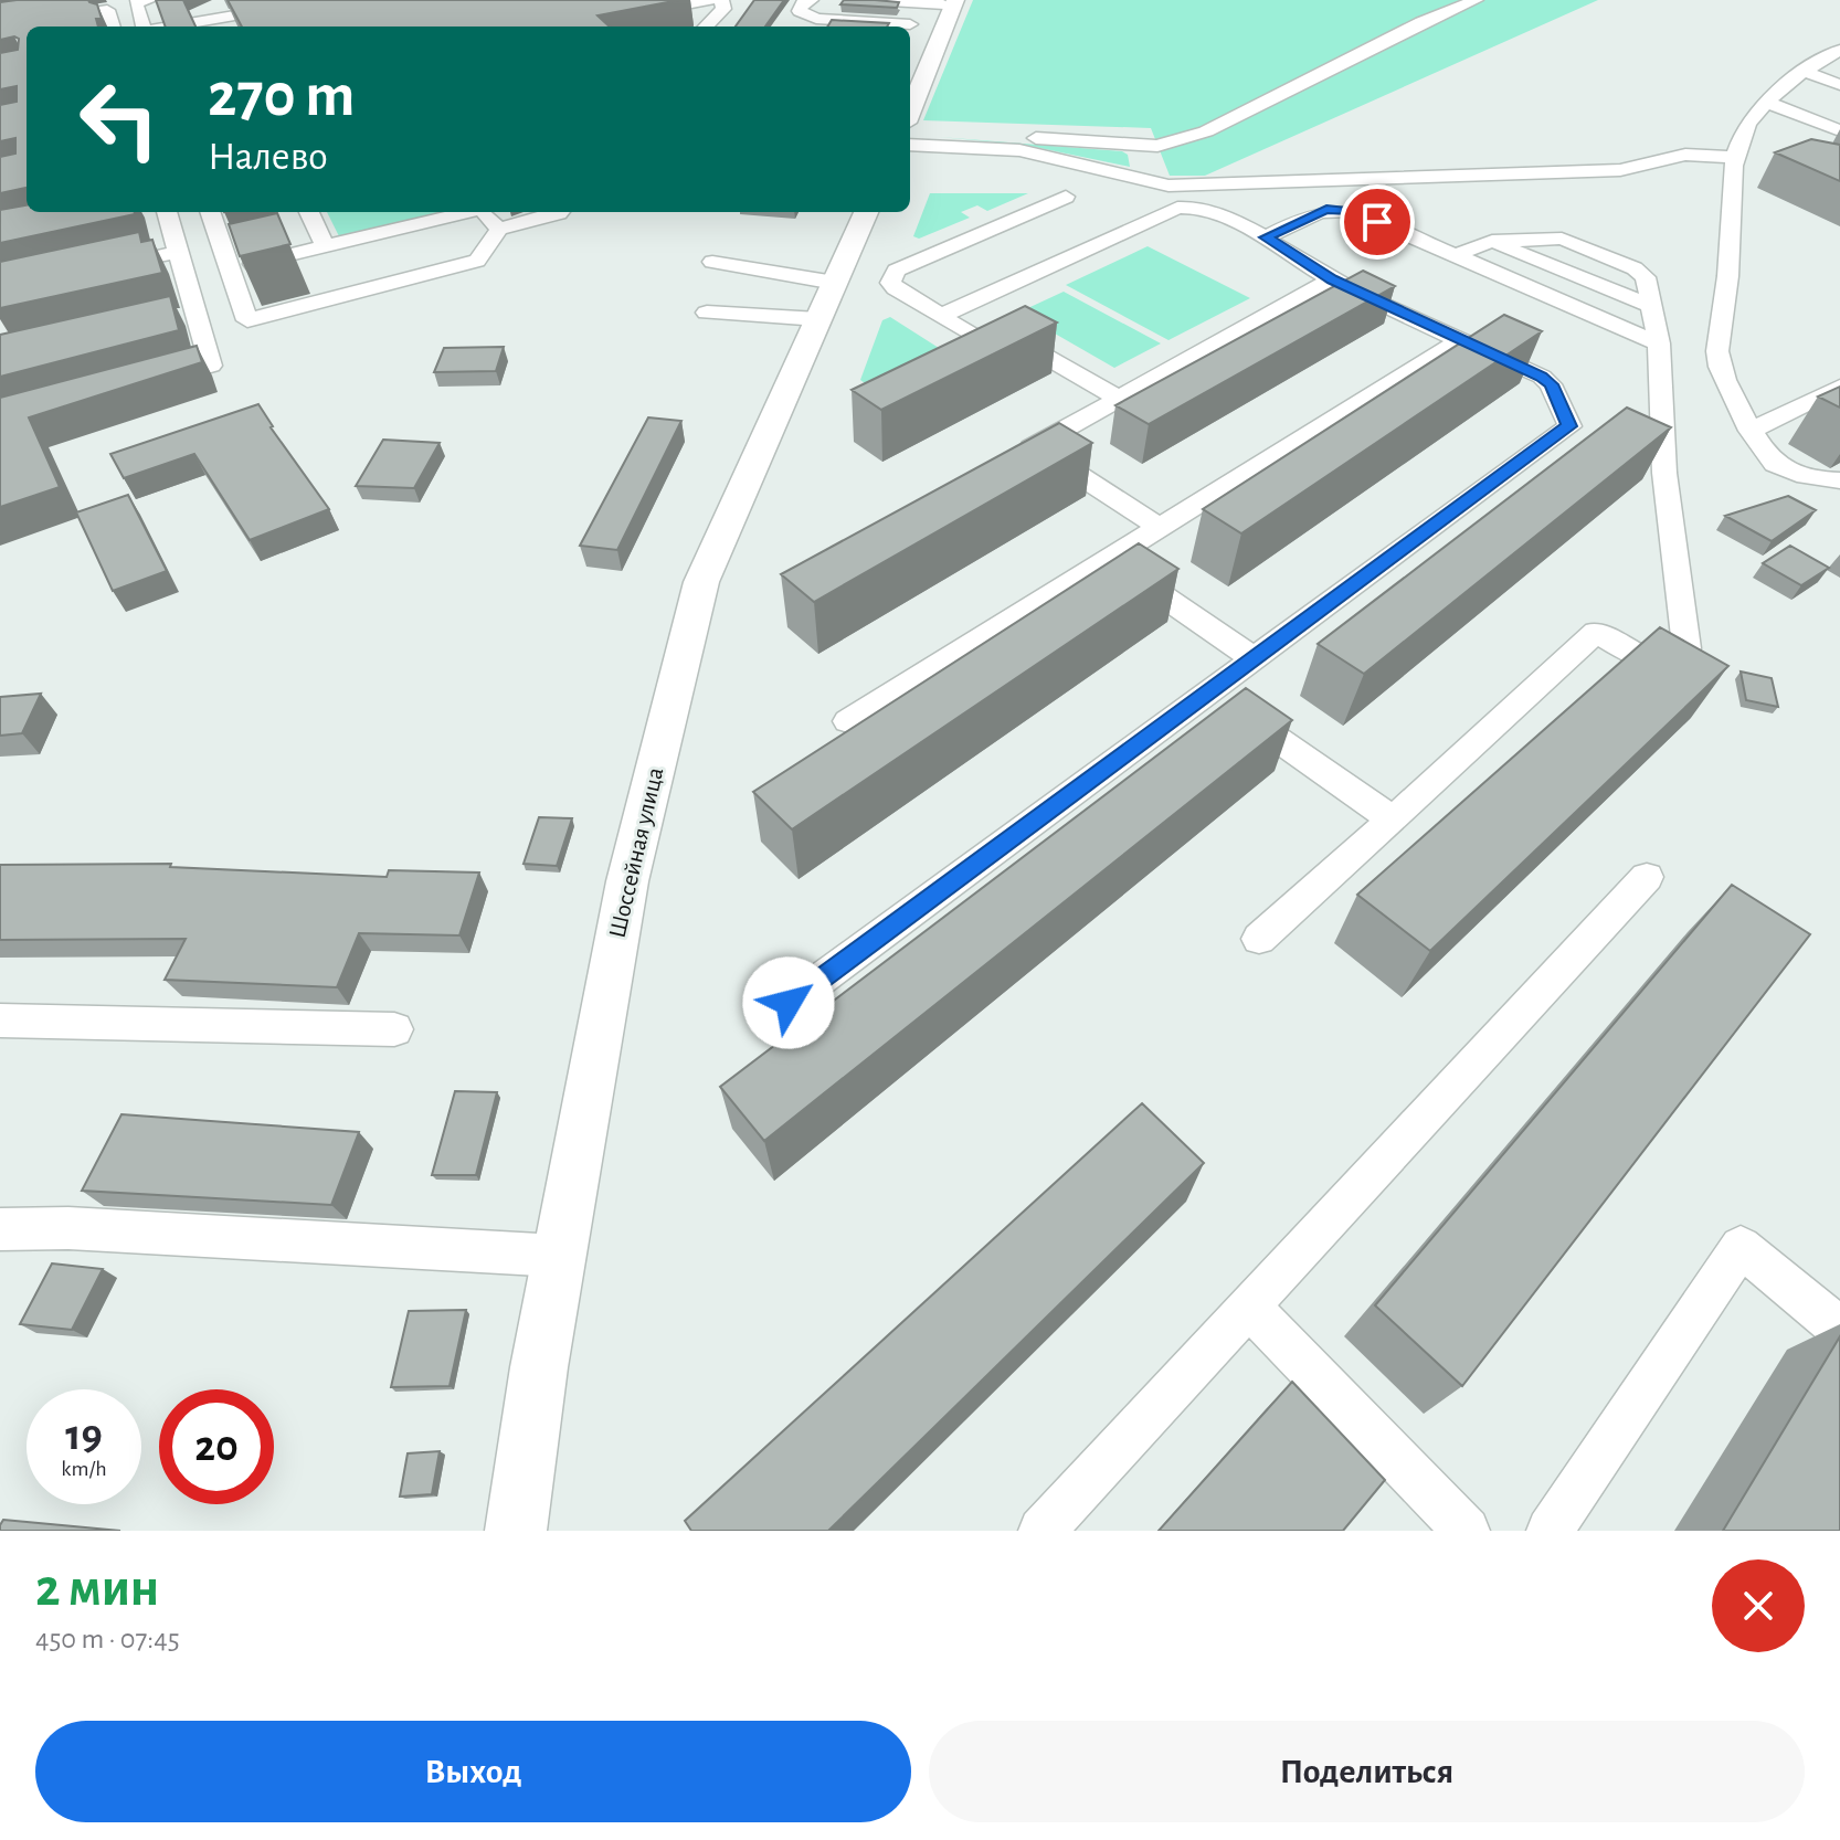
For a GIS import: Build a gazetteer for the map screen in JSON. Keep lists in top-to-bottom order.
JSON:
{
  "streets": {
    "main road": ["Шоссейная улица"]
  },
  "page": {
    "turn": ["270 m", "Налево"],
    "speed": "19 km/h",
    "limit": "20",
    "heading": ["2 мин", "450 m · 07:45"],
    "buttons": ["Выход", "Поделиться"]
  }
}
